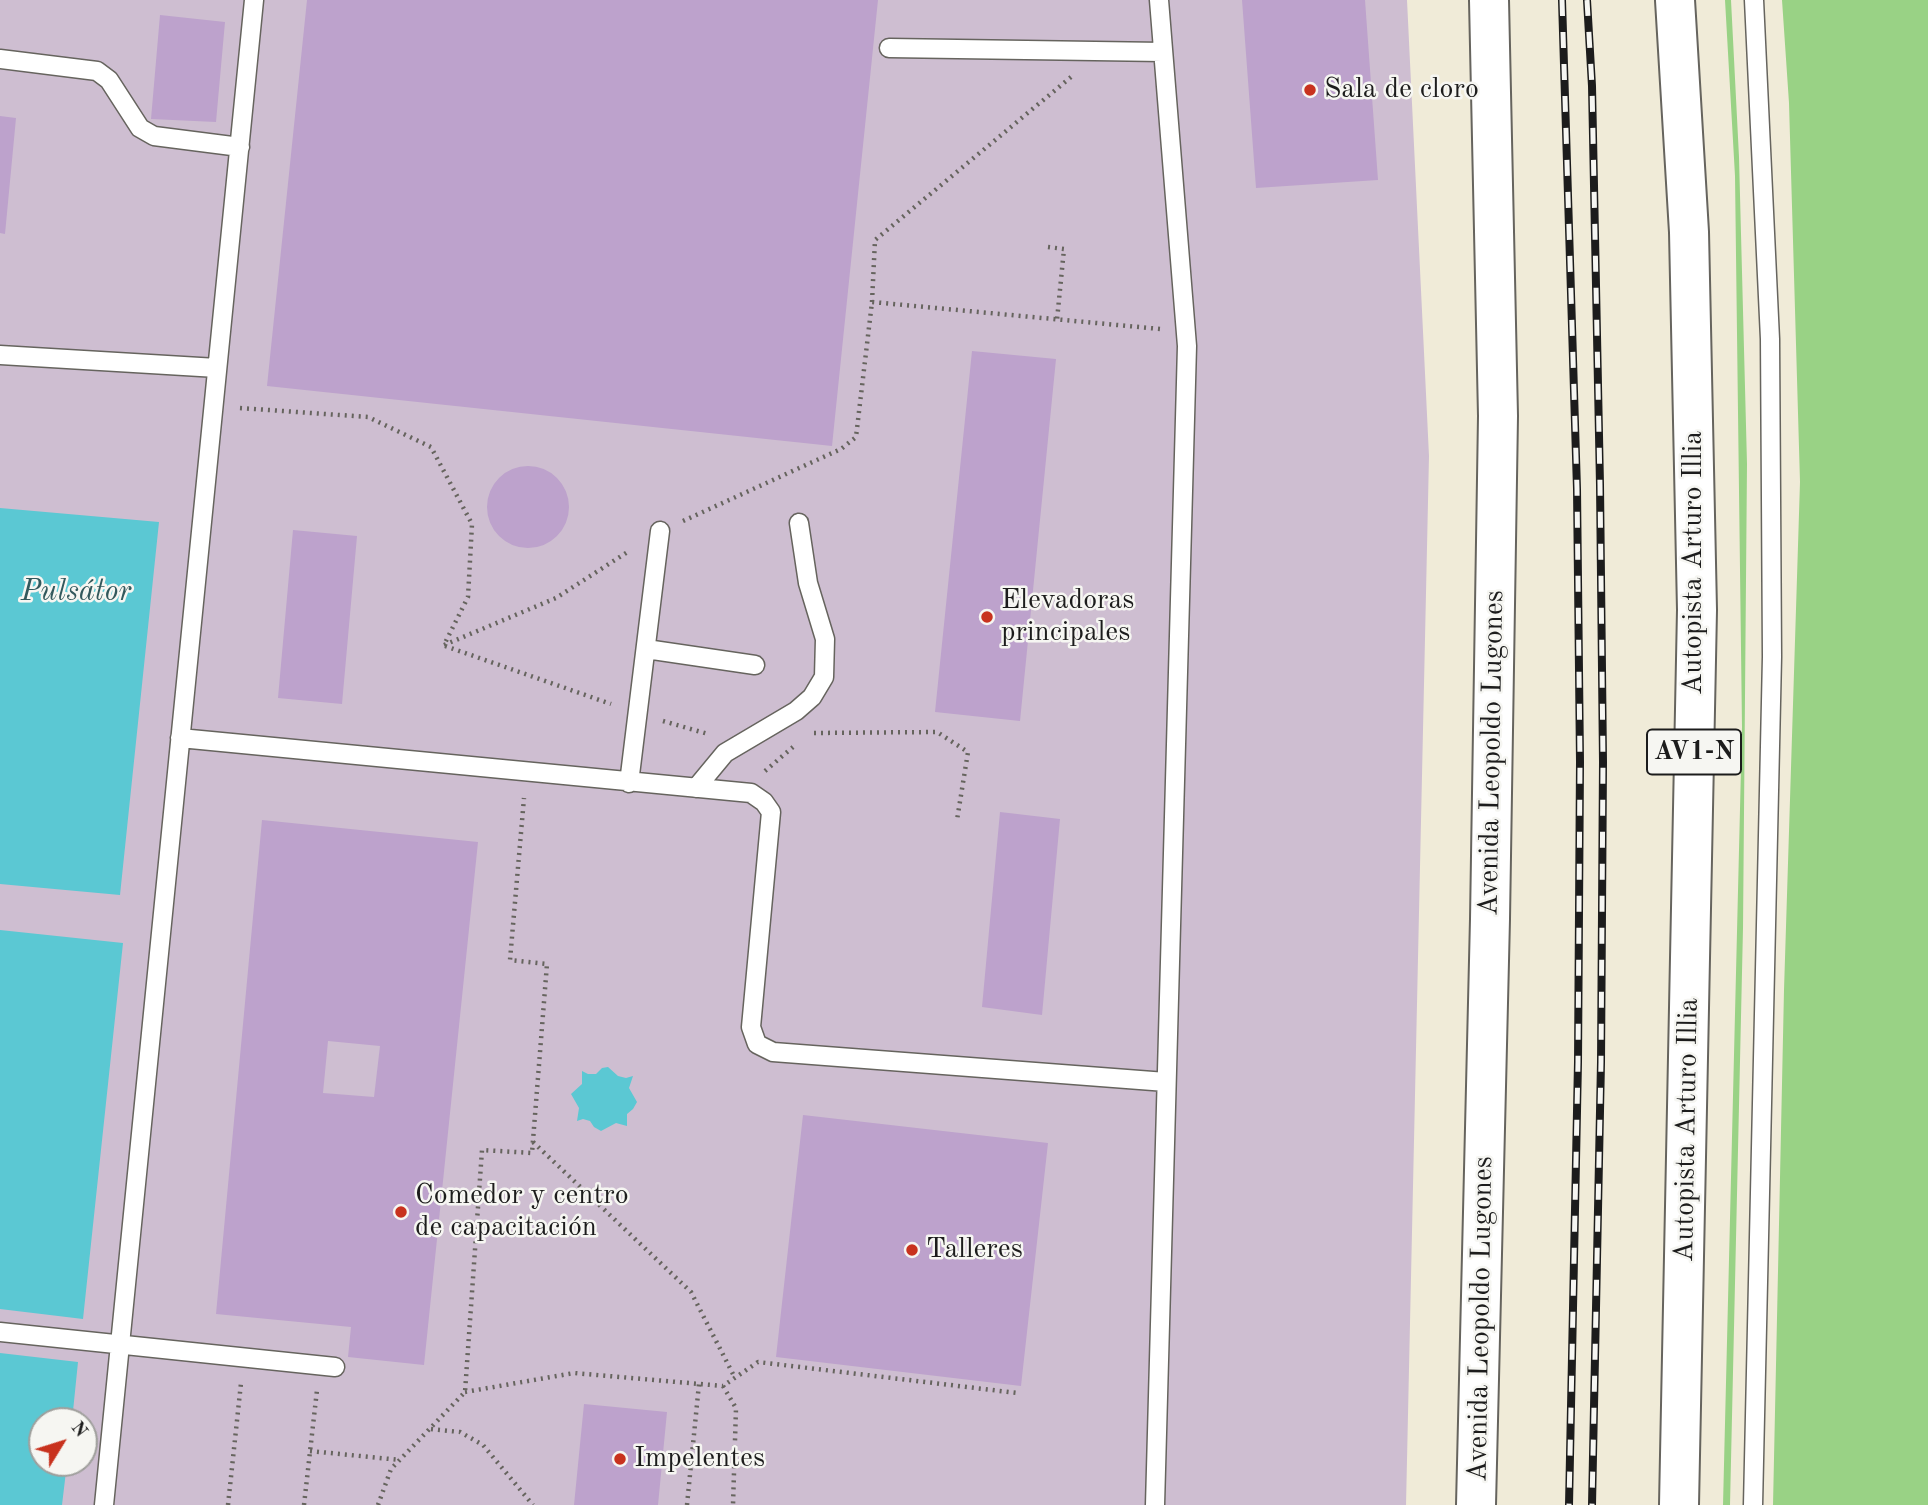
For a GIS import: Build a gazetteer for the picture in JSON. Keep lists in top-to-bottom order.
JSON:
{
  "streets": {
    "highway": ["Autopista Arturo Illia", "AV1-N", "Avenida Leopoldo Lugones"]
  },
  "water": ["Pulsátor"],
  "places": [
    "Sala de cloro",
    "Elevadoras principales",
    "Comedor y centro de capacitación",
    "Talleres",
    "Impelentes"
  ],
  "north": "top right"
}
